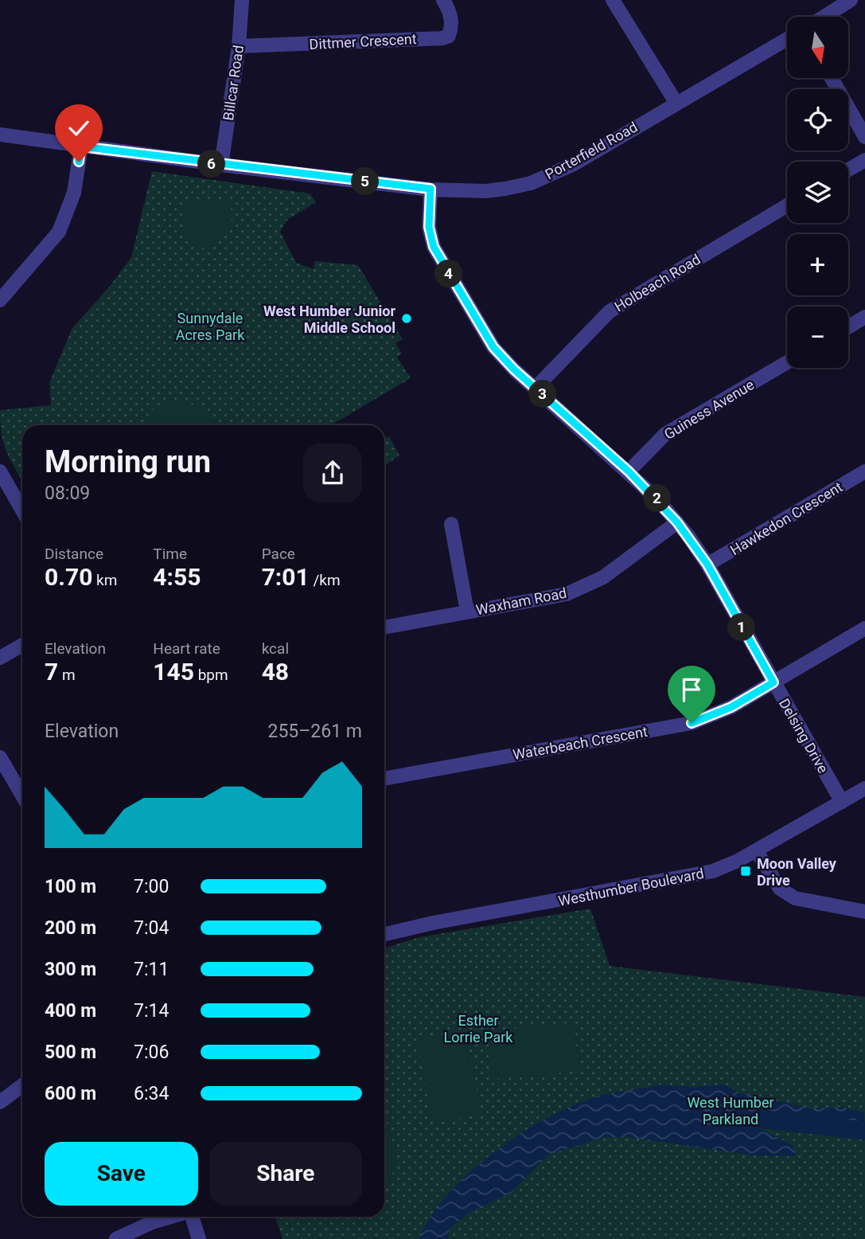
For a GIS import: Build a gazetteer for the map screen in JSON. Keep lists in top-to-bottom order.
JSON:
{
  "streets": {
    "street": [
      "Dittmer Crescent",
      "Billcar Road",
      "Porterfield Road",
      "Holbeach Road",
      "Guiness Avenue",
      "Hawkedon Crescent",
      "Waxham Road",
      "Delsing Drive",
      "Waterbeach Crescent",
      "Westhumber Boulevard"
    ]
  },
  "crossings": [
    ["Dittmer Crescent", "Billcar Road"],
    ["Billcar Road", "Porterfield Road"],
    ["Porterfield Road", "Delsing Drive"],
    ["Holbeach Road", "Delsing Drive"],
    ["Guiness Avenue", "Delsing Drive"],
    ["Hawkedon Crescent", "Delsing Drive"],
    ["Waxham Road", "Delsing Drive"],
    ["Delsing Drive", "Waterbeach Crescent"],
    ["Delsing Drive", "Westhumber Boulevard"]
  ],
  "parks": ["Sunnydale Acres Park", "Esther Lorrie Park", "West Humber Parkland"],
  "places": {
    "other": ["West Humber Junior Middle School"],
    "transit": ["Moon Valley Drive"]
  },
  "north": "bottom",
  "page": {
    "map_buttons": ["+", "−"],
    "pins": [
      "6",
      "5",
      "4",
      "3",
      "2",
      "1"
    ],
    "heading": ["Morning run", "08:09"],
    "stats": [
      ["Distance", "0.70 km"],
      ["Time", "4:55"],
      ["Pace", "7:01 /km"],
      ["Elevation", "7 m"],
      ["Heart rate", "145 bpm"],
      ["kcal", "48"]
    ],
    "chart": ["Elevation", "255–261 m"],
    "list": [
      {
        "name": "100 m",
        "note": "7:00"
      },
      {
        "name": "200 m",
        "note": "7:04"
      },
      {
        "name": "300 m",
        "note": "7:11"
      },
      {
        "name": "400 m",
        "note": "7:14"
      },
      {
        "name": "500 m",
        "note": "7:06"
      },
      {
        "name": "600 m",
        "note": "6:34"
      }
    ],
    "buttons": ["Save", "Share"]
  }
}
